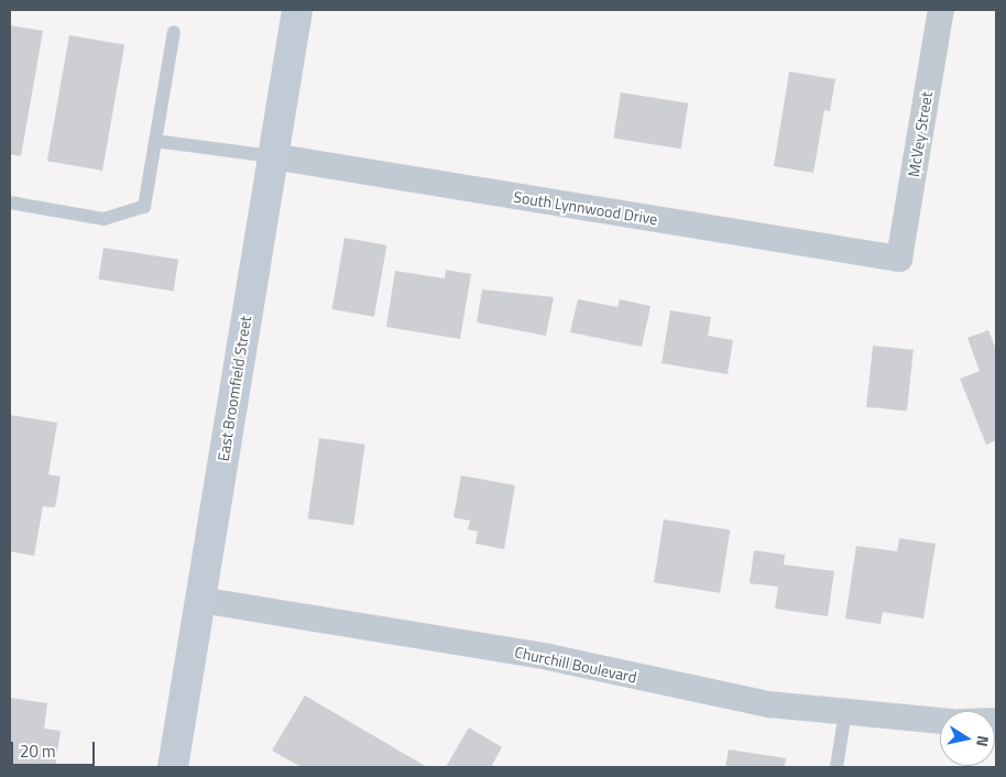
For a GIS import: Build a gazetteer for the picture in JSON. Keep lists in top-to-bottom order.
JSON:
{
  "streets": {
    "main road": ["East Broomfield Street"],
    "street": ["McVey Street", "South Lynnwood Drive", "Churchill Boulevard"]
  },
  "crossings": [
    ["McVey Street", "South Lynnwood Drive"],
    ["South Lynnwood Drive", "East Broomfield Street"],
    ["East Broomfield Street", "Churchill Boulevard"]
  ],
  "scale_bar": "20 m",
  "north": "right"
}
